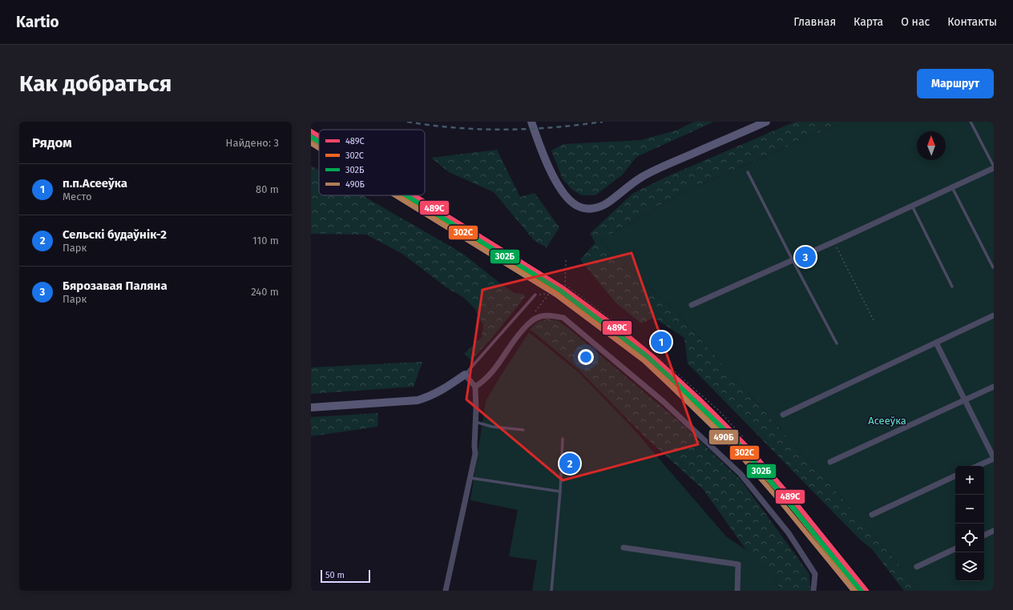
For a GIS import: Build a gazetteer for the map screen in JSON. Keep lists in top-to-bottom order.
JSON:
{
  "parks": ["Асееўка"],
  "lines": [
    "transit line 489С",
    "transit line 302Б",
    "transit line 302С",
    "transit line 490Б"
  ],
  "legend": [
    "489С",
    "302С",
    "302Б",
    "490Б"
  ],
  "scale_bar": "50 m",
  "north": "top",
  "page": {
    "header": "Kartio",
    "nav": [
      "Главная",
      "Карта",
      "О нас",
      "Контакты"
    ],
    "buttons": "Маршрут",
    "title": "Как добраться",
    "heading": ["Рядом", "Найдено: 3"],
    "list": [
      {
        "mark": "1",
        "name": "п.п.Асееўка",
        "note": "Место",
        "value": "80 m"
      },
      {
        "mark": "2",
        "name": "Сельскі будаўнік-2",
        "note": "Парк",
        "value": "110 m"
      },
      {
        "mark": "3",
        "name": "Бярозавая Паляна",
        "note": "Парк",
        "value": "240 m"
      }
    ],
    "pins": ["3", "1", "2"],
    "map_buttons": ["+", "−"],
    "scale": "50 m"
  }
}
